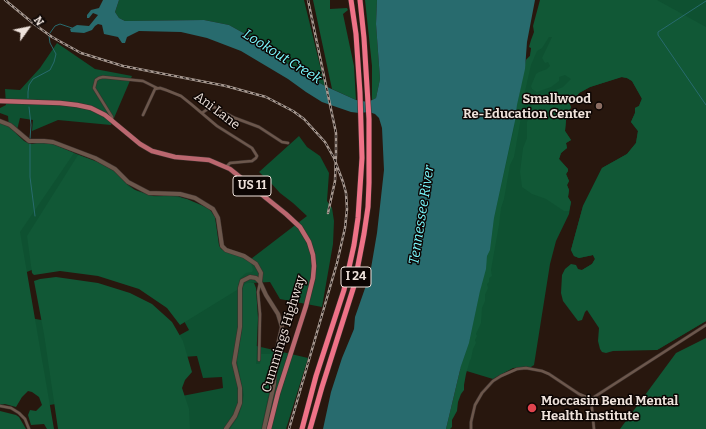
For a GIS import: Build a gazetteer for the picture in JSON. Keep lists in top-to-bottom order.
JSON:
{
  "streets": {
    "highway": ["I 24"],
    "main road": ["US 11", "Cummings Highway"],
    "street": ["Ani Lane"]
  },
  "crossings": [
    ["Ani Lane", "Cummings Highway"]
  ],
  "water": ["Lookout Creek", "Tennessee River"],
  "places": ["Smallwood Re-Education Center", "Moccasin Bend Mental Health Institute"],
  "north": "top right"
}
